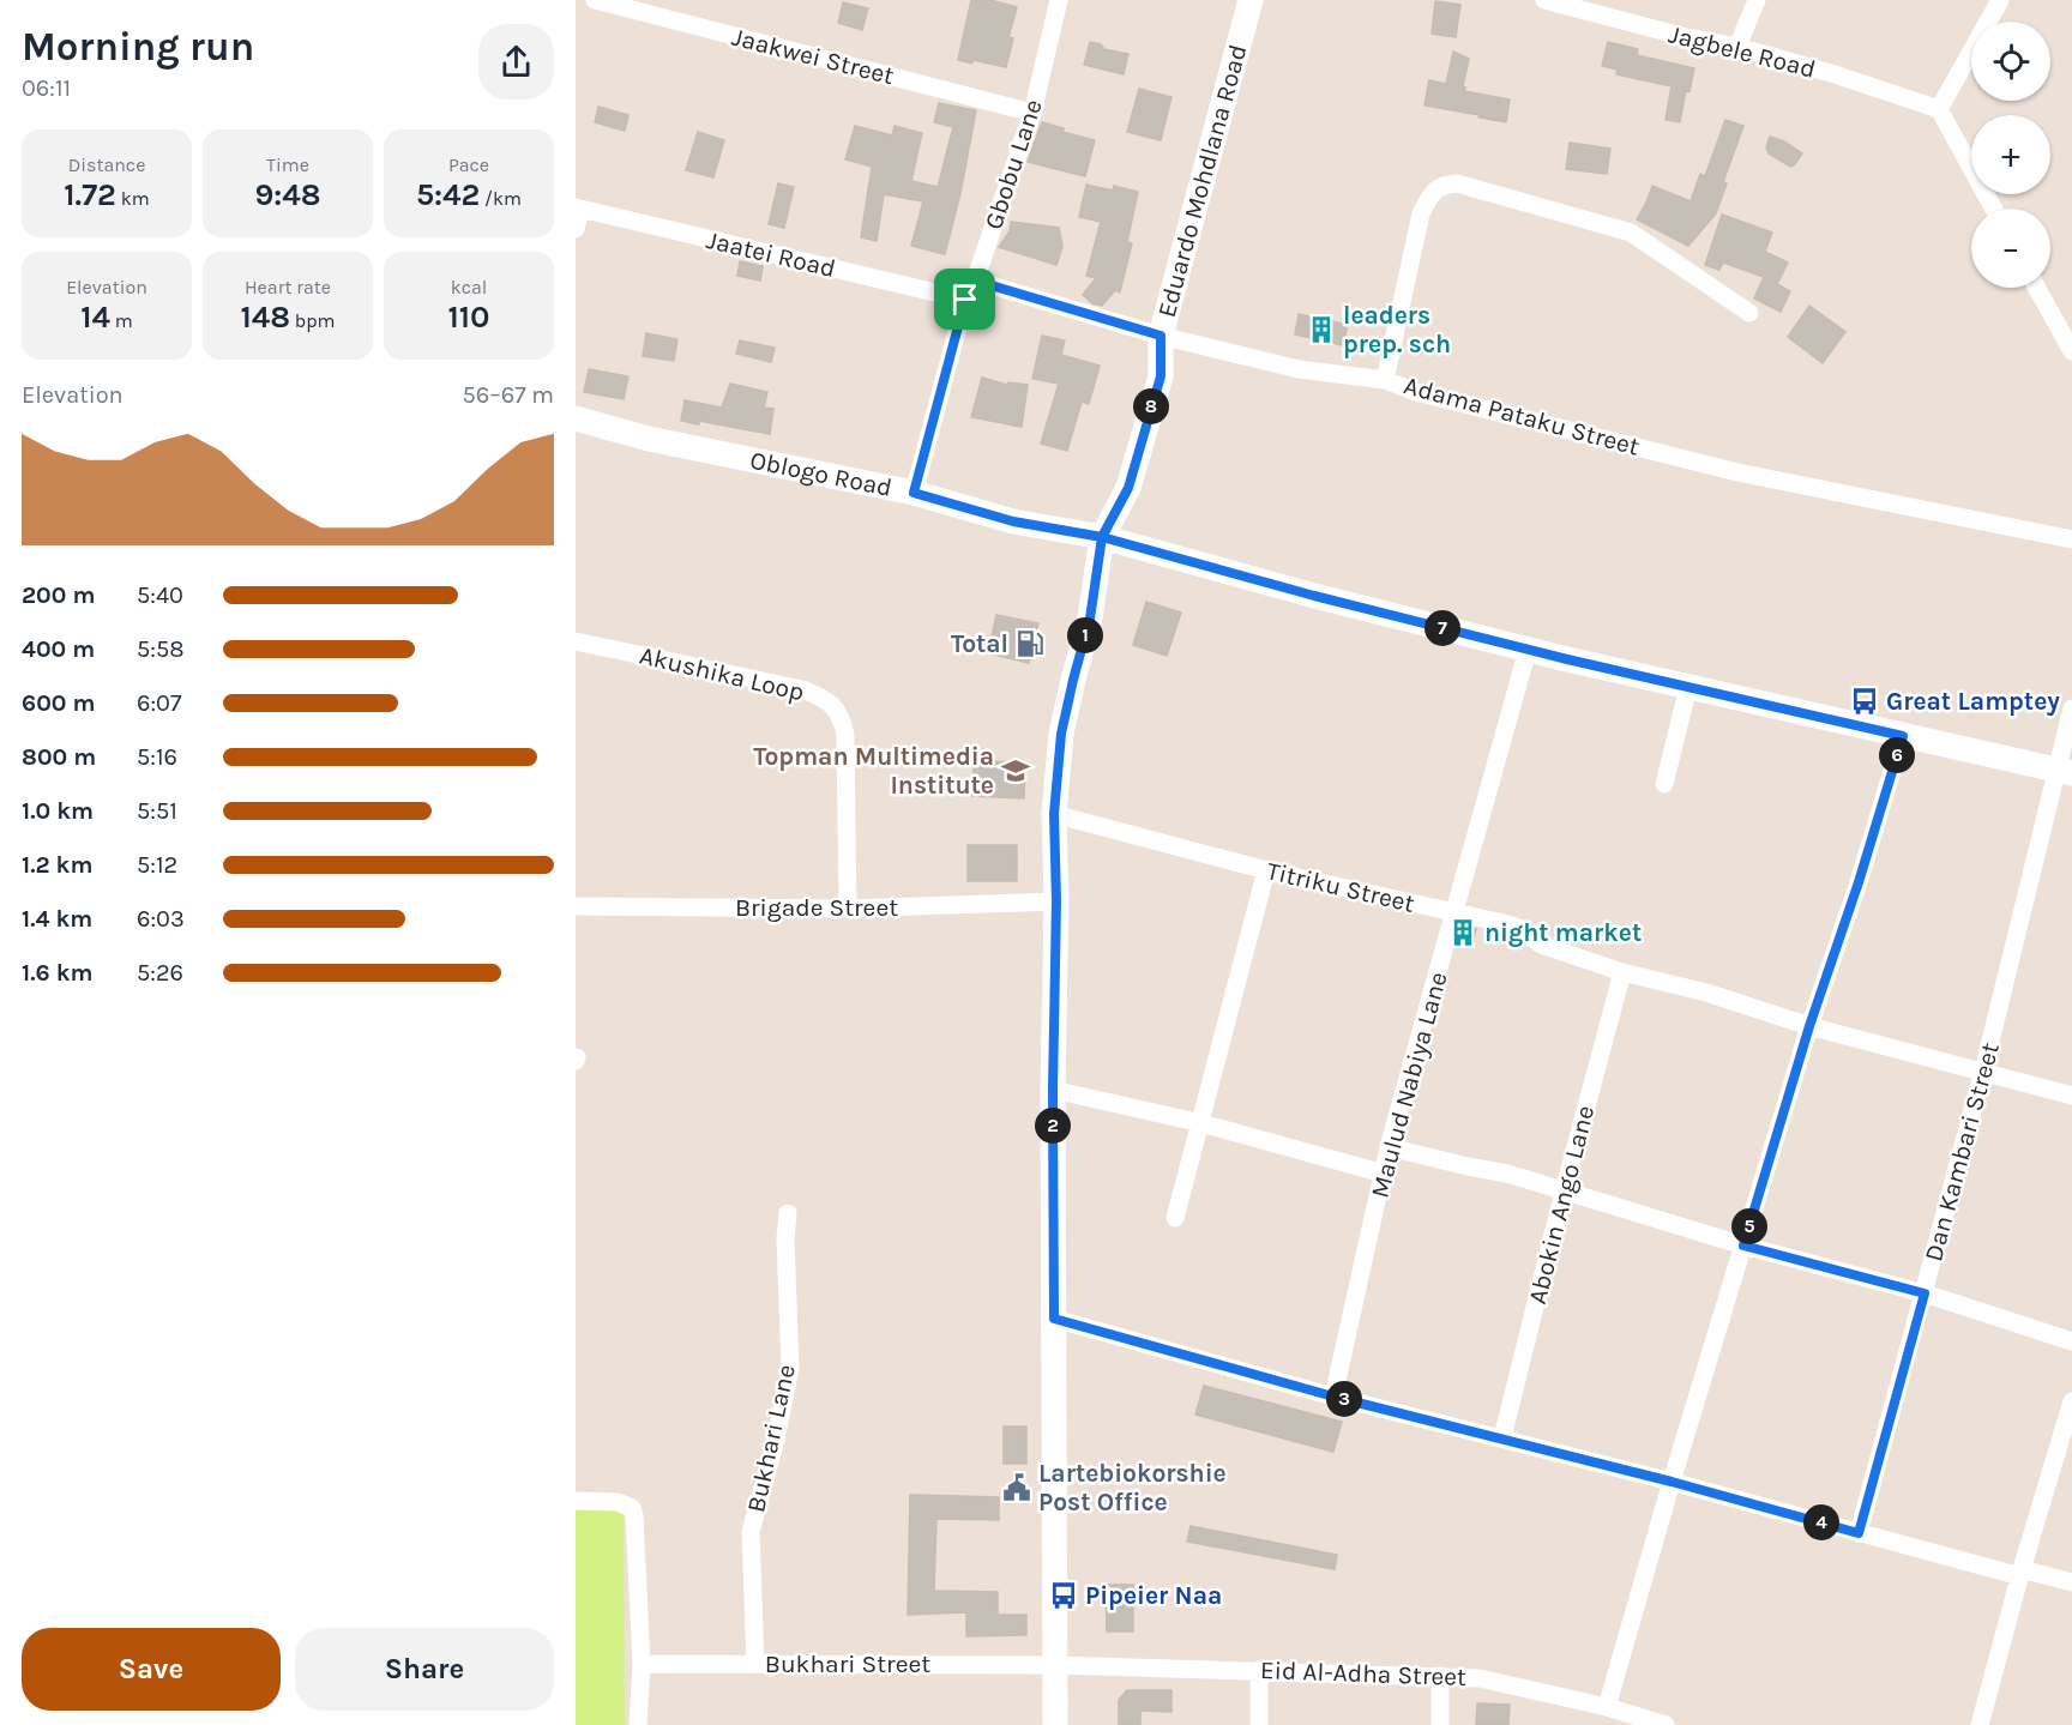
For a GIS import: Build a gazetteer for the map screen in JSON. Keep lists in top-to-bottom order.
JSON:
{
  "streets": {
    "main road": ["Eduardo Mohdlana Road", "Oblogo Road"],
    "street": [
      "Jagbele Road",
      "Jaakwei Street",
      "Gbobu Lane",
      "Jaatei Road",
      "Adama Pataku Street",
      "Akushika Loop",
      "Titriku Street",
      "Brigade Street",
      "Maulud Nabiya Lane",
      "Dan Kambari Street",
      "Abokin Ango Lane",
      "Bukhari Lane",
      "Bukhari Street",
      "Eid Al-Adha Street"
    ]
  },
  "crossings": [
    ["Jaakwei Street", "Gbobu Lane"],
    ["Gbobu Lane", "Jaatei Road"],
    ["Gbobu Lane", "Adama Pataku Street"],
    ["Gbobu Lane", "Oblogo Road"],
    ["Eduardo Mohdlana Road", "Adama Pataku Street"],
    ["Eduardo Mohdlana Road", "Oblogo Road"],
    ["Eduardo Mohdlana Road", "Titriku Street"],
    ["Eduardo Mohdlana Road", "Brigade Street"],
    ["Eduardo Mohdlana Road", "Bukhari Street"],
    ["Eduardo Mohdlana Road", "Eid Al-Adha Street"],
    ["Oblogo Road", "Maulud Nabiya Lane"],
    ["Oblogo Road", "Dan Kambari Street"],
    ["Akushika Loop", "Brigade Street"],
    ["Titriku Street", "Maulud Nabiya Lane"],
    ["Titriku Street", "Dan Kambari Street"],
    ["Titriku Street", "Abokin Ango Lane"],
    ["Bukhari Lane", "Bukhari Street"],
    ["Bukhari Street", "Eid Al-Adha Street"]
  ],
  "places": {
    "building": ["leaders prep. sch", "night market"],
    "fuel station": ["Total"],
    "bus stop": ["Great Lamptey", "Pipeier Naa"],
    "school or university": ["Topman Multimedia Institute"],
    "public building": ["Lartebiokorshie Post Office"]
  },
  "page": {
    "heading": ["Morning run", "06:11"],
    "map_buttons": ["+", "−"],
    "stats": [
      ["Distance", "1.72 km"],
      ["Time", "9:48"],
      ["Pace", "5:42 /km"],
      ["Elevation", "14 m"],
      ["Heart rate", "148 bpm"],
      ["kcal", "110"]
    ],
    "chart": ["Elevation", "56–67 m"],
    "pins": [
      "8",
      "7",
      "1",
      "6",
      "2",
      "5",
      "3",
      "4"
    ],
    "list": [
      {
        "name": "200 m",
        "note": "5:40"
      },
      {
        "name": "400 m",
        "note": "5:58"
      },
      {
        "name": "600 m",
        "note": "6:07"
      },
      {
        "name": "800 m",
        "note": "5:16"
      },
      {
        "name": "1.0 km",
        "note": "5:51"
      },
      {
        "name": "1.2 km",
        "note": "5:12"
      },
      {
        "name": "1.4 km",
        "note": "6:03"
      },
      {
        "name": "1.6 km",
        "note": "5:26"
      }
    ],
    "buttons": ["Save", "Share"]
  }
}
